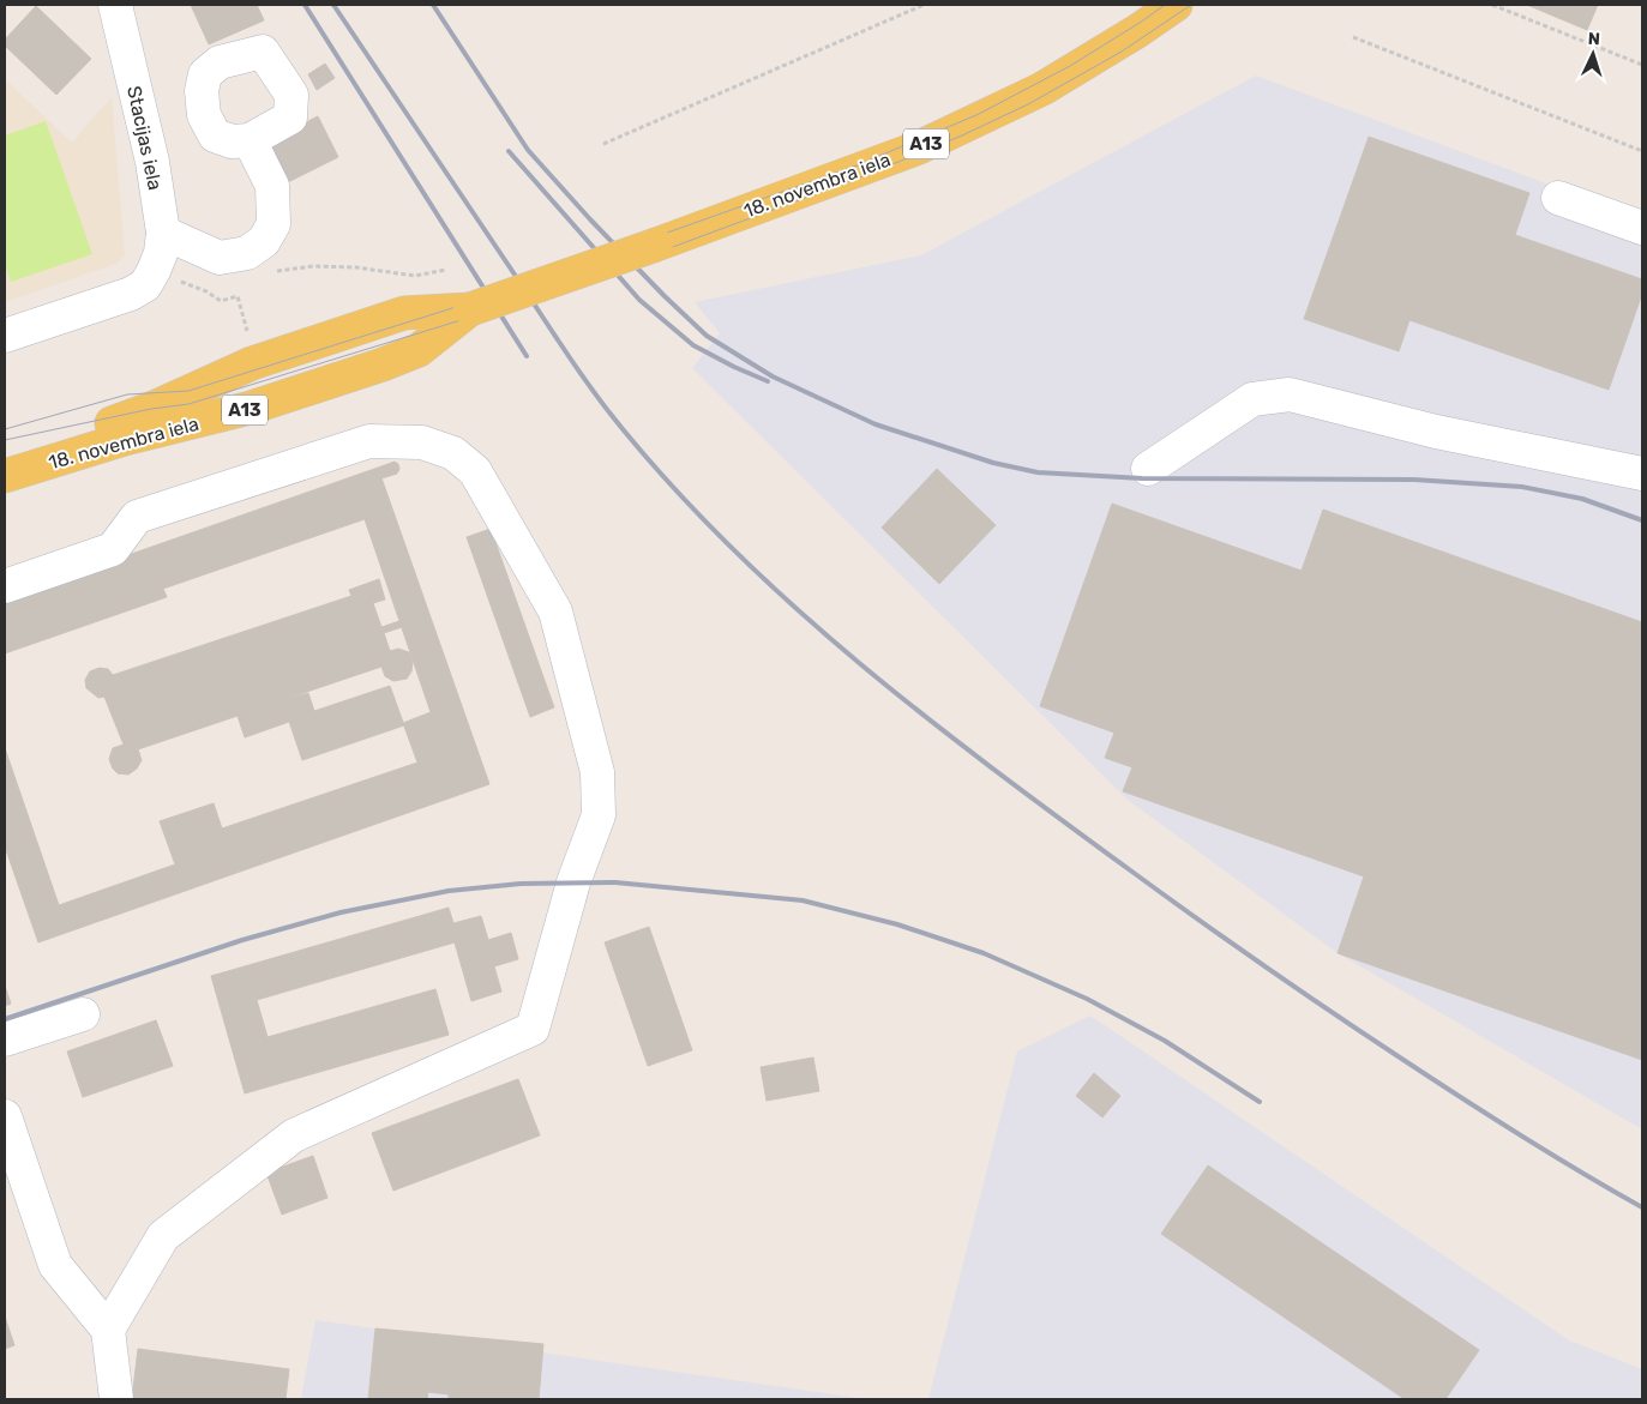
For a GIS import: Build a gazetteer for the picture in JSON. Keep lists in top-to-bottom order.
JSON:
{
  "streets": {
    "main road": ["A13", "18. novembra iela"],
    "street": ["Stacijas iela"]
  },
  "north": "top"
}
